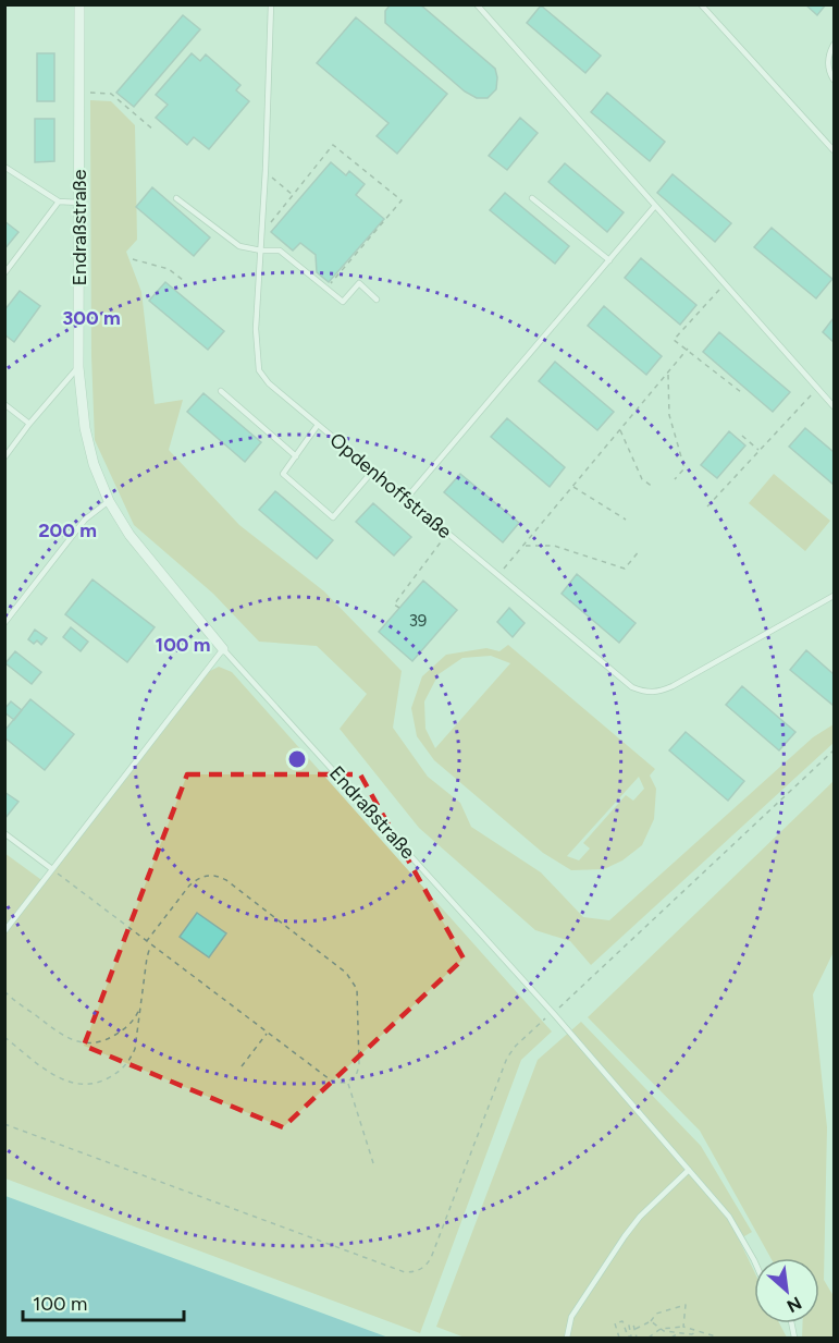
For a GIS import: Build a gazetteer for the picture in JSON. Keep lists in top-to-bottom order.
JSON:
{
  "streets": {
    "street": ["Endraßstraße"],
    "lane": ["Opdenhoffstraße"]
  },
  "house_numbers": ["39"],
  "scale_bar": "100 m",
  "north": "bottom right",
  "rings": ["300 m", "200 m", "100 m"]
}
